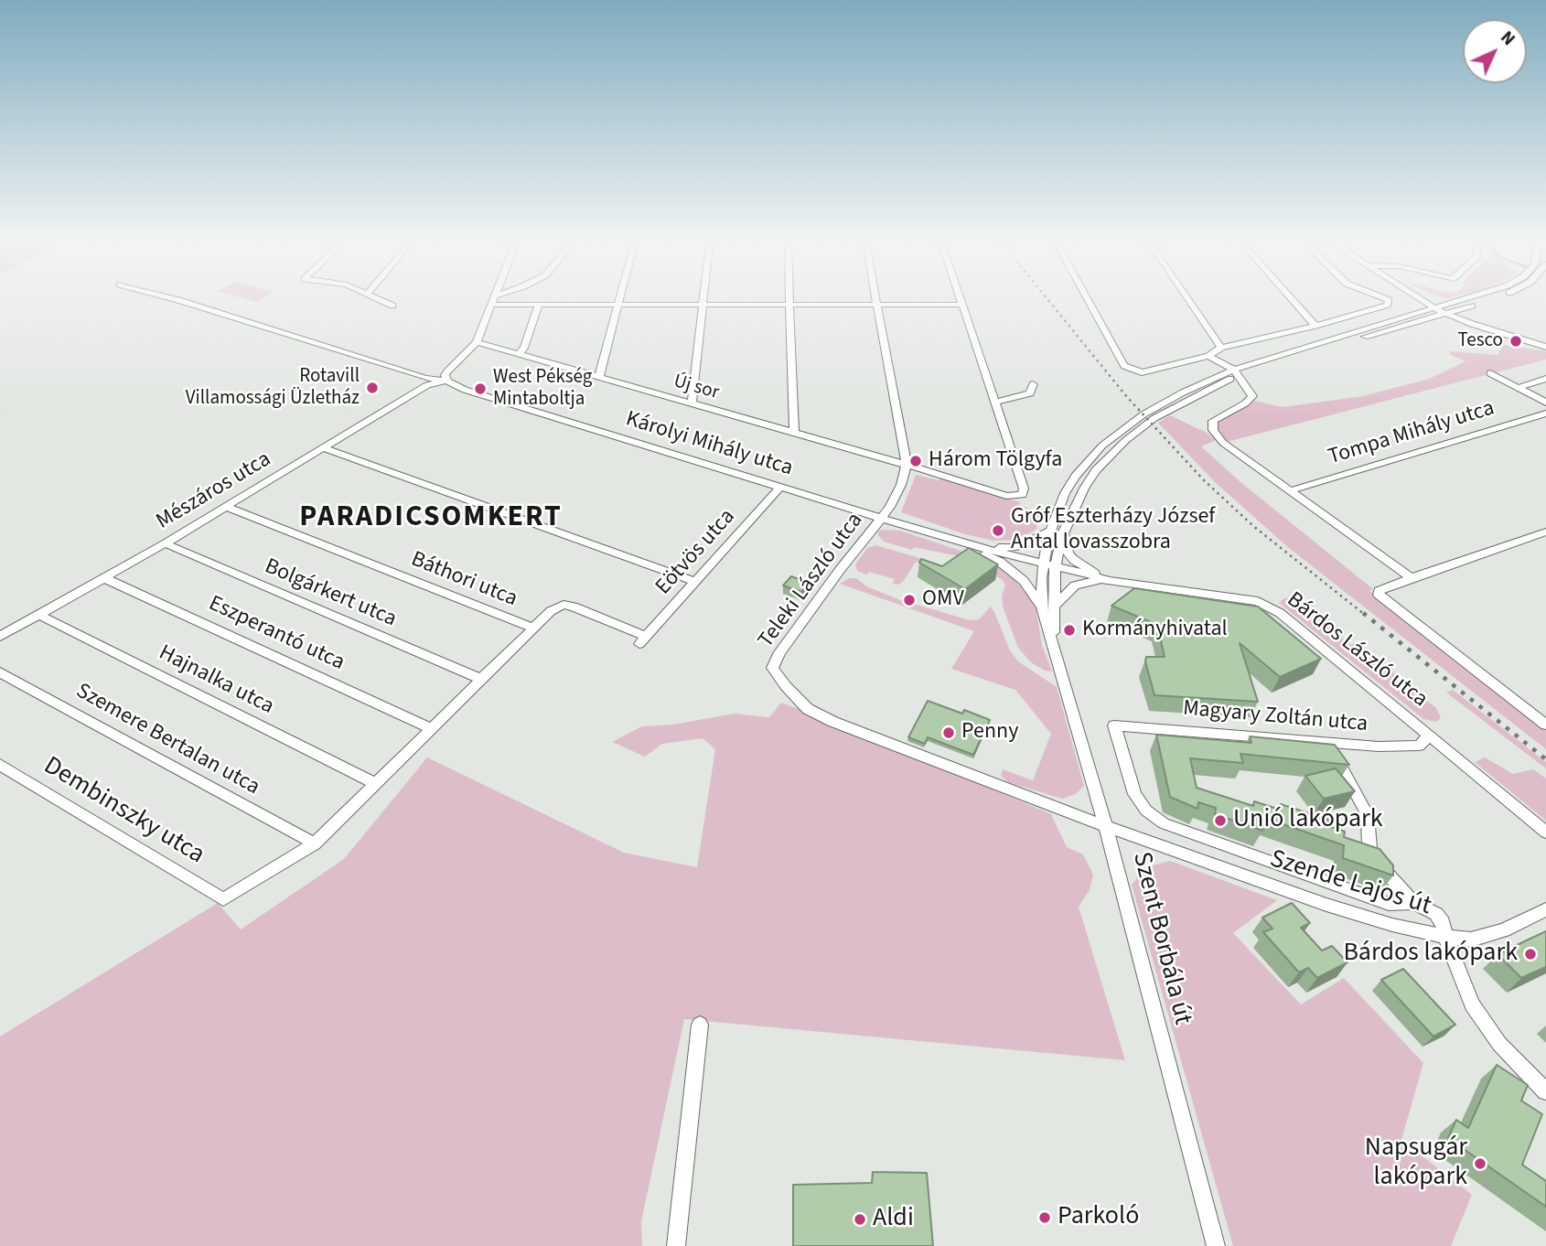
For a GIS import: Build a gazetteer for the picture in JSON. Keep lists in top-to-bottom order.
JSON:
{
  "streets": {
    "street": [
      "Új sor",
      "Tompa Mihály utca",
      "Károlyi Mihály utca",
      "Mészáros utca",
      "Eötvös utca",
      "Báthori utca",
      "Teleki László utca",
      "Bolgárkert utca",
      "Eszperantó utca",
      "Bárdos László utca",
      "Hajnalka utca",
      "Magyary Zoltán utca",
      "Szemere Bertalan utca",
      "Dembinszky utca",
      "Szende Lajos út",
      "Szent Borbála út"
    ]
  },
  "crossings": [
    ["Új sor", "Teleki László utca"],
    ["Károlyi Mihály utca", "Mészáros utca"],
    ["Károlyi Mihály utca", "Eötvös utca"],
    ["Károlyi Mihály utca", "Teleki László utca"],
    ["Károlyi Mihály utca", "Bárdos László utca"],
    ["Károlyi Mihály utca", "Szent Borbála út"],
    ["Mészáros utca", "Báthori utca"],
    ["Mészáros utca", "Bolgárkert utca"],
    ["Mészáros utca", "Eszperantó utca"],
    ["Mészáros utca", "Hajnalka utca"],
    ["Eötvös utca", "Báthori utca"],
    ["Teleki László utca", "Szende Lajos út"],
    ["Bárdos László utca", "Magyary Zoltán utca"],
    ["Szemere Bertalan utca", "Dembinszky utca"],
    ["Szende Lajos út", "Szent Borbála út"]
  ],
  "districts": ["PARADICSOMKERT"],
  "places": [
    "Tesco",
    "Rotavill Villamossági Üzletház",
    "West Pékség Mintaboltja",
    "Három Tölgyfa",
    "Gróf Eszterházy József Antal lovasszobra",
    "OMV",
    "Kormányhivatal",
    "Penny",
    "Unió lakópark",
    "Bárdos lakópark",
    "Napsugár lakópark",
    "Parkoló",
    "Aldi"
  ],
  "north": "top right"
}
